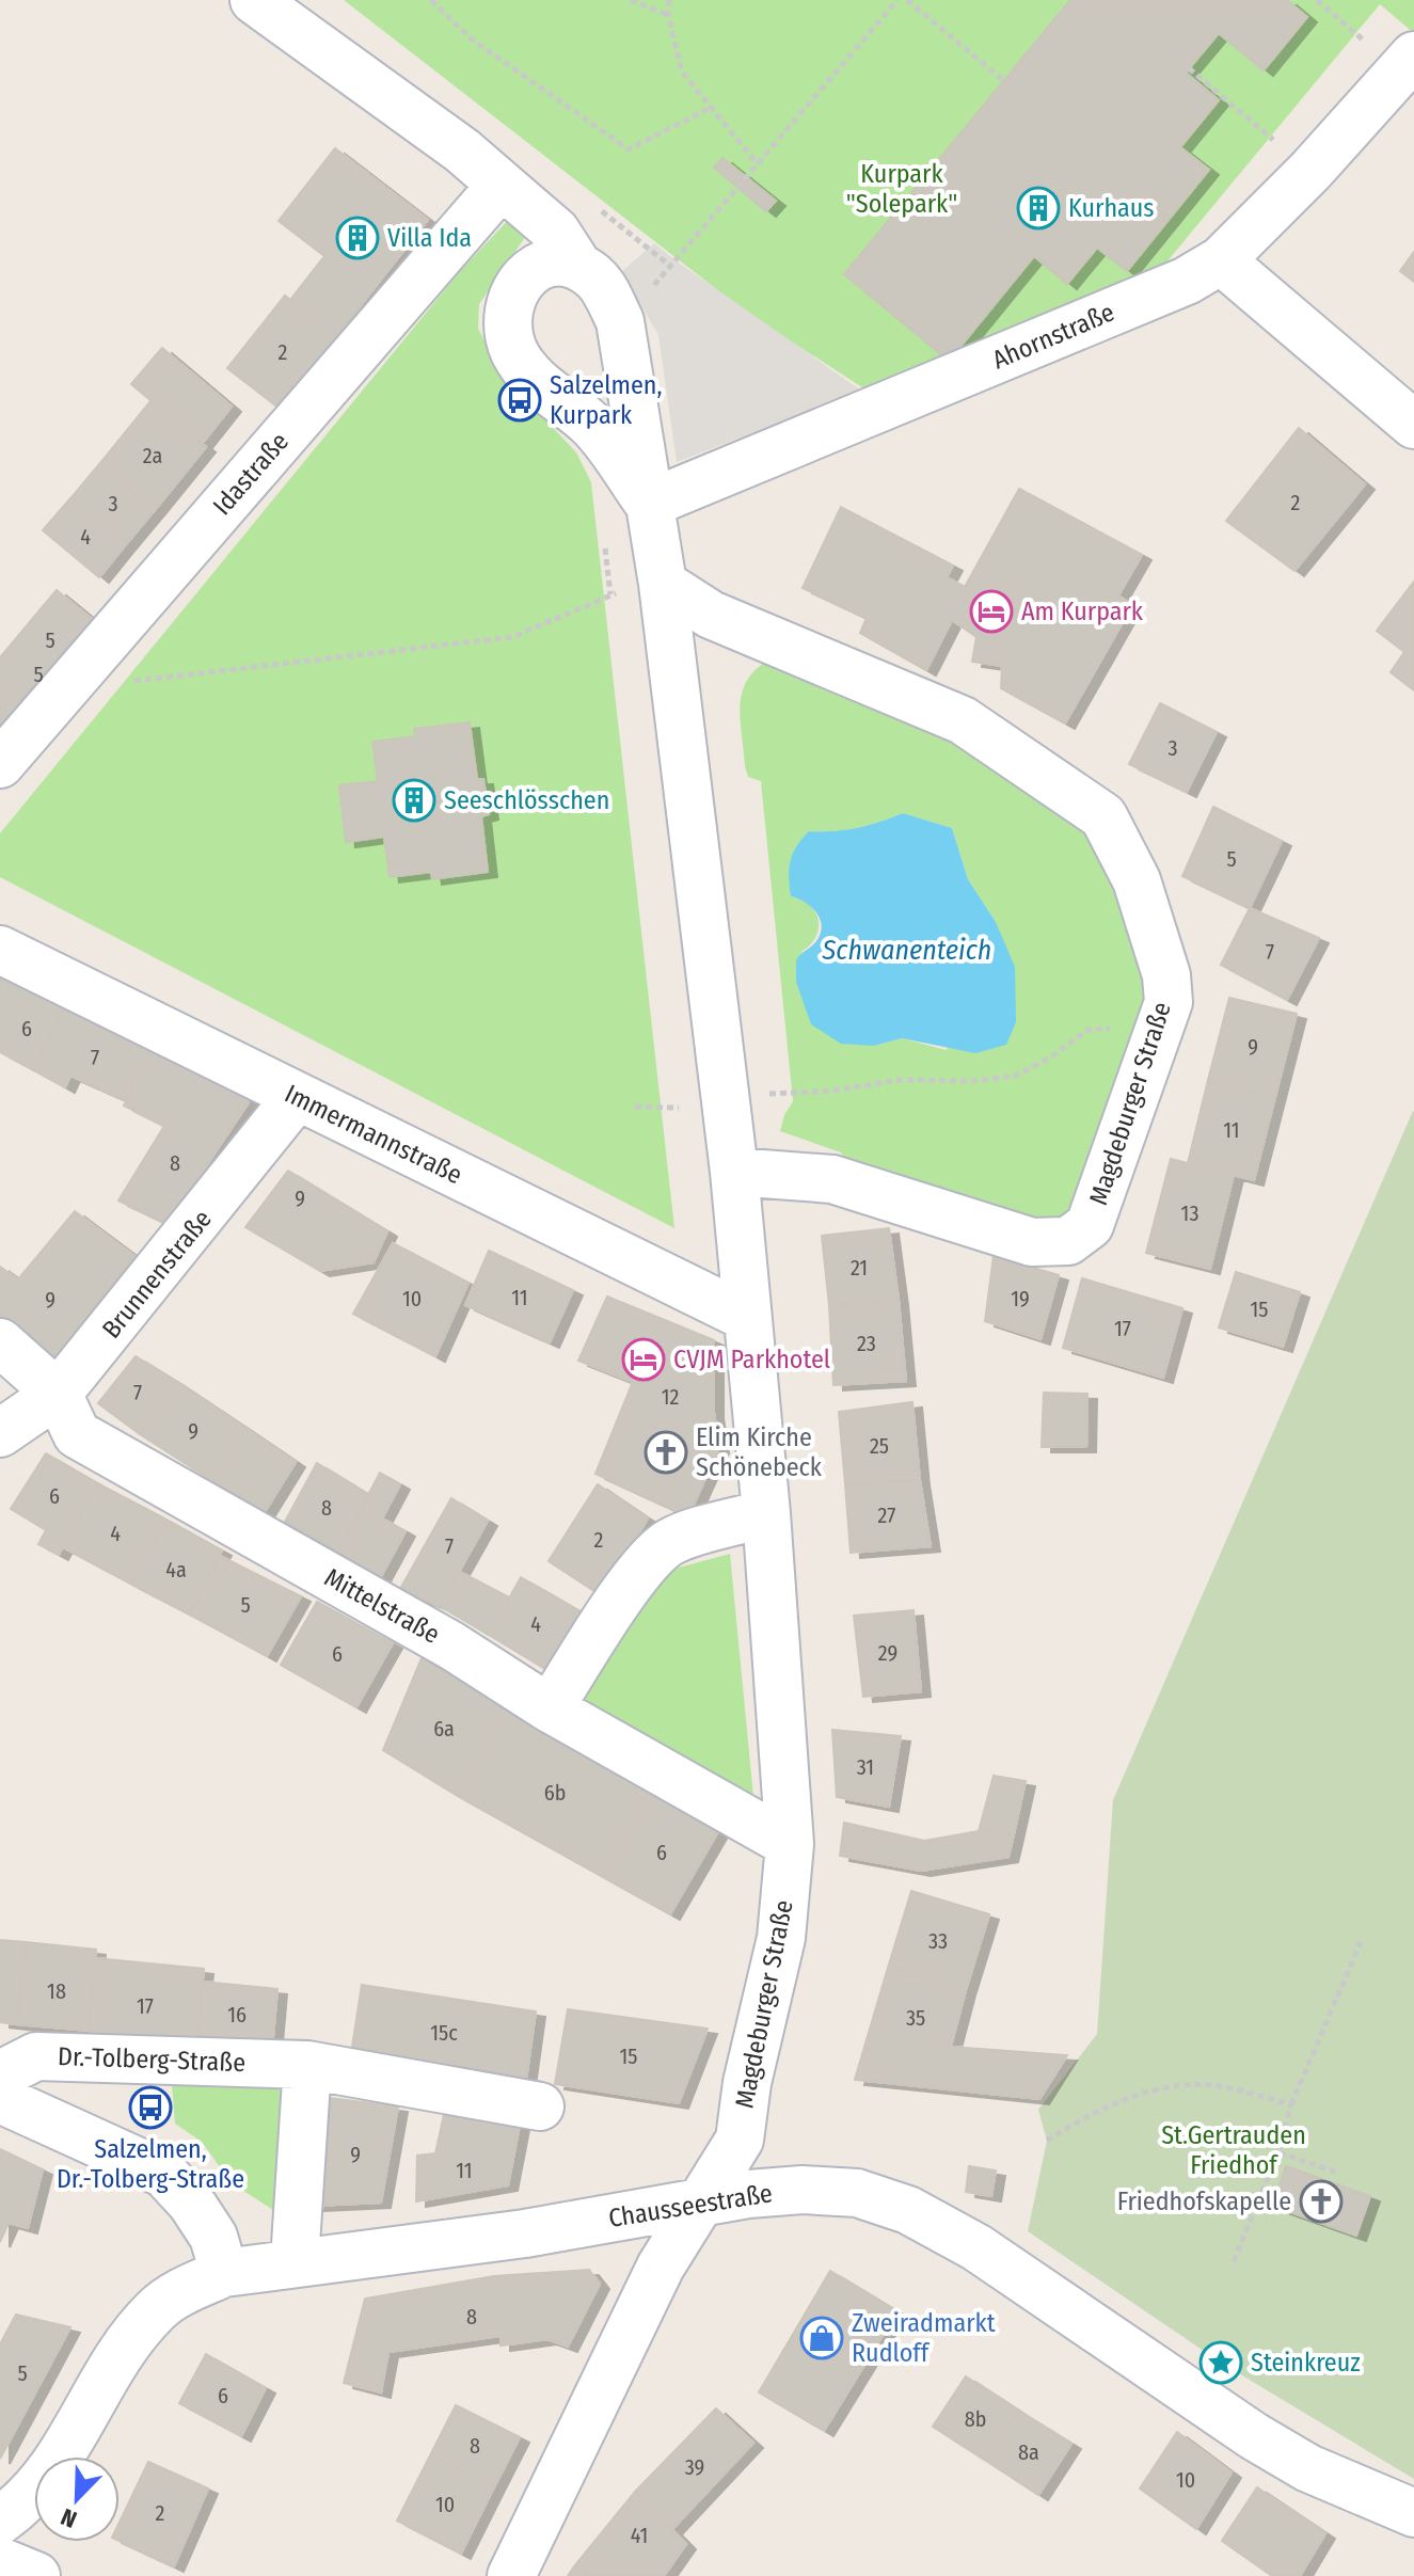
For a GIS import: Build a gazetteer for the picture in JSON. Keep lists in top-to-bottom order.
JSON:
{
  "streets": {
    "street": [
      "Ahornstraße",
      "Idastraße",
      "Magdeburger Straße",
      "Immermannstraße",
      "Brunnenstraße",
      "Mittelstraße",
      "Dr.-Tolberg-Straße",
      "Chausseestraße"
    ]
  },
  "crossings": [
    ["Ahornstraße", "Magdeburger Straße"],
    ["Magdeburger Straße", "Immermannstraße"],
    ["Magdeburger Straße", "Mittelstraße"],
    ["Magdeburger Straße", "Chausseestraße"],
    ["Immermannstraße", "Brunnenstraße"],
    ["Brunnenstraße", "Mittelstraße"]
  ],
  "water": ["Schwanenteich"],
  "parks": ["Kurpark \"Solepark\"", "St.Gertrauden Friedhof"],
  "places": {
    "building": ["Kurhaus", "Villa Ida", "Seeschlösschen"],
    "bus stop": ["Salzelmen, Kurpark", "Salzelmen, Dr.-Tolberg-Straße"],
    "hotel": ["Am Kurpark", "CVJM Parkhotel"],
    "church": ["Elim Kirche Schönebeck", "Friedhofskapelle"],
    "shop": ["Zweiradmarkt Rudloff"],
    "place": ["Steinkreuz"]
  },
  "house_numbers": [
    "2",
    "2a",
    "2",
    "3",
    "4",
    "5",
    "5",
    "3",
    "5",
    "7",
    "6",
    "9",
    "7",
    "11",
    "8",
    "9",
    "13",
    "21",
    "11",
    "10",
    "19",
    "9",
    "15",
    "17",
    "23",
    "7",
    "12",
    "9",
    "25",
    "6",
    "8",
    "27",
    "4",
    "2",
    "7",
    "4a",
    "5",
    "4",
    "29",
    "6",
    "6a",
    "31",
    "6b",
    "6",
    "33",
    "18",
    "17",
    "16",
    "35",
    "15c",
    "15",
    "9",
    "11",
    "8",
    "5",
    "6",
    "8b",
    "8",
    "8a",
    "39",
    "10",
    "10",
    "2",
    "41"
  ],
  "north": "bottom left"
}
